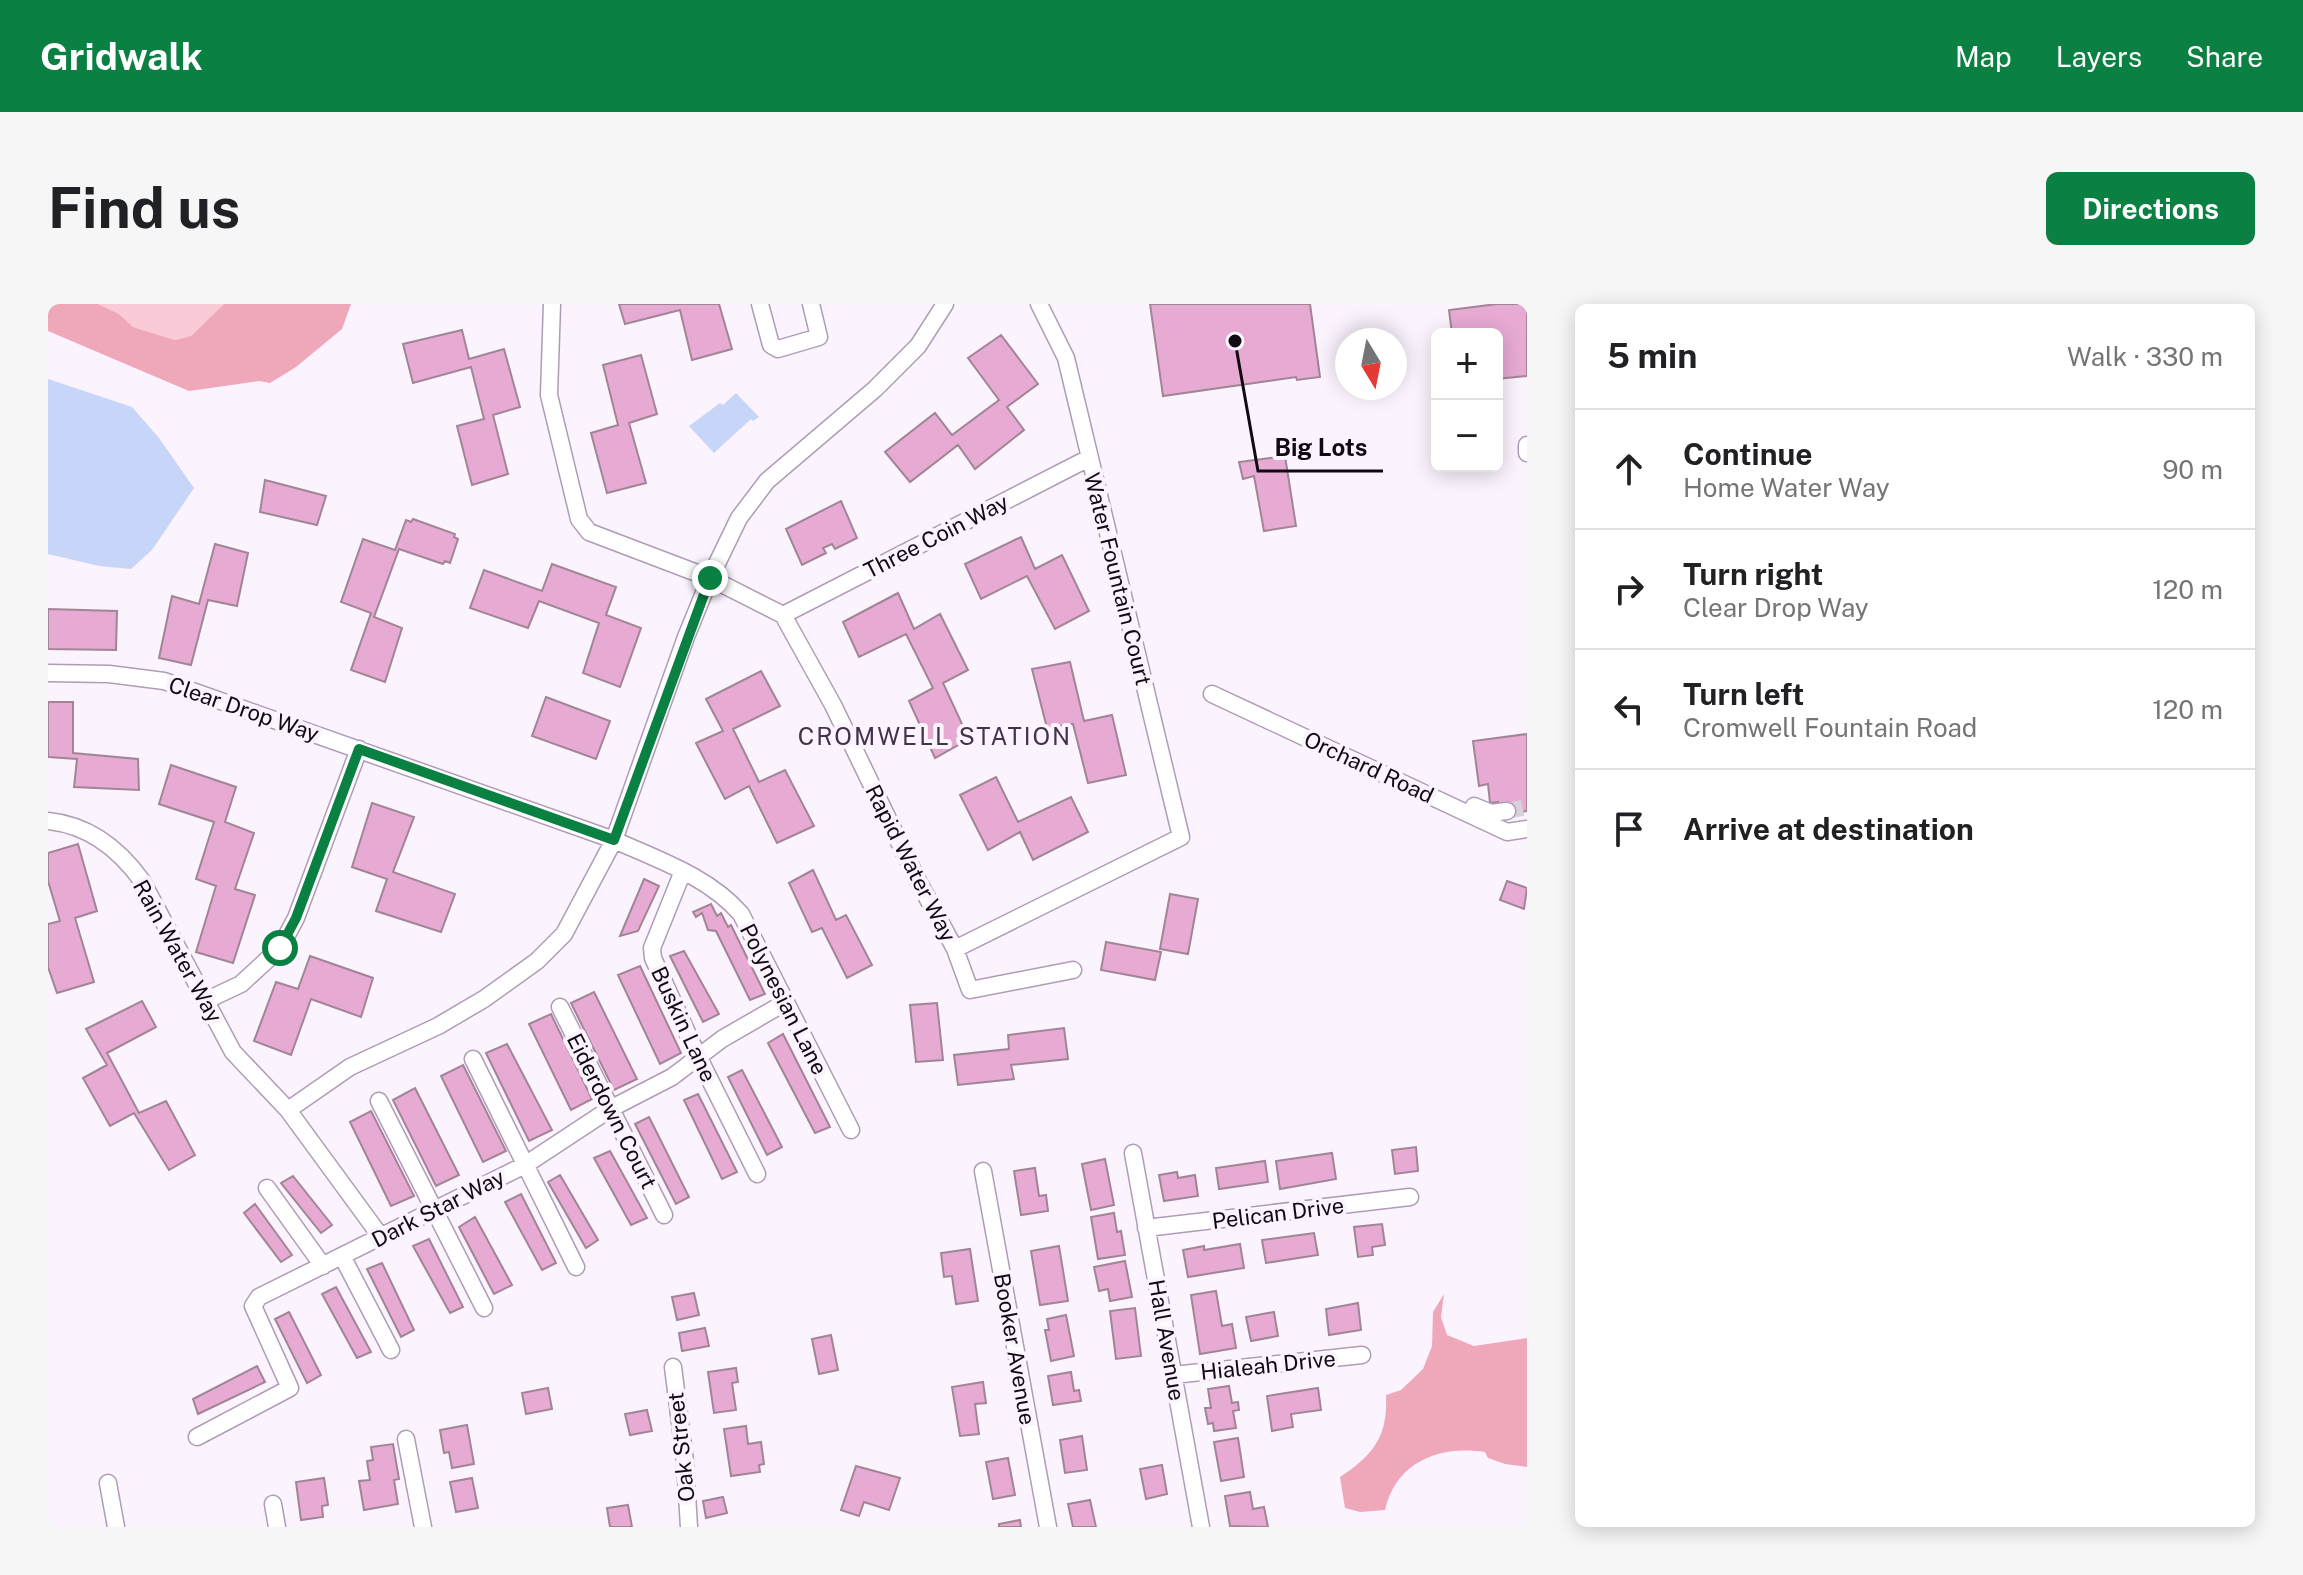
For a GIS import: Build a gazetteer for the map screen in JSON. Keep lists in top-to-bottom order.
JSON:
{
  "streets": {
    "street": [
      "Three Coin Way",
      "Water Fountain Court",
      "Clear Drop Way",
      "Orchard Road",
      "Rapid Water Way",
      "Rain Water Way",
      "Polynesian Lane",
      "Buskin Lane",
      "Eiderdown Court",
      "Dark Star Way",
      "Pelican Drive",
      "Hall Avenue",
      "Booker Avenue",
      "Hialeah Drive",
      "Oak Street"
    ]
  },
  "crossings": [
    ["Three Coin Way", "Water Fountain Court"],
    ["Three Coin Way", "Rapid Water Way"],
    ["Water Fountain Court", "Rapid Water Way"],
    ["Clear Drop Way", "Polynesian Lane"],
    ["Rain Water Way", "Dark Star Way"],
    ["Polynesian Lane", "Buskin Lane"],
    ["Polynesian Lane", "Dark Star Way"],
    ["Buskin Lane", "Dark Star Way"],
    ["Eiderdown Court", "Dark Star Way"],
    ["Pelican Drive", "Hall Avenue"],
    ["Hall Avenue", "Hialeah Drive"]
  ],
  "districts": ["CROMWELL STATION"],
  "places": ["Big Lots"],
  "north": "bottom",
  "page": {
    "header": "Gridwalk",
    "nav": ["Map", "Layers", "Share"],
    "buttons": "Directions",
    "title": "Find us",
    "heading": ["5 min", "Walk · 330 m"],
    "map_buttons": ["+", "−"],
    "list": [
      ["Continue", "Home Water Way", "90 m"],
      ["Turn right", "Clear Drop Way", "120 m"],
      ["Turn left", "Cromwell Fountain Road", "120 m"],
      "Arrive at destination"
    ]
  }
}
